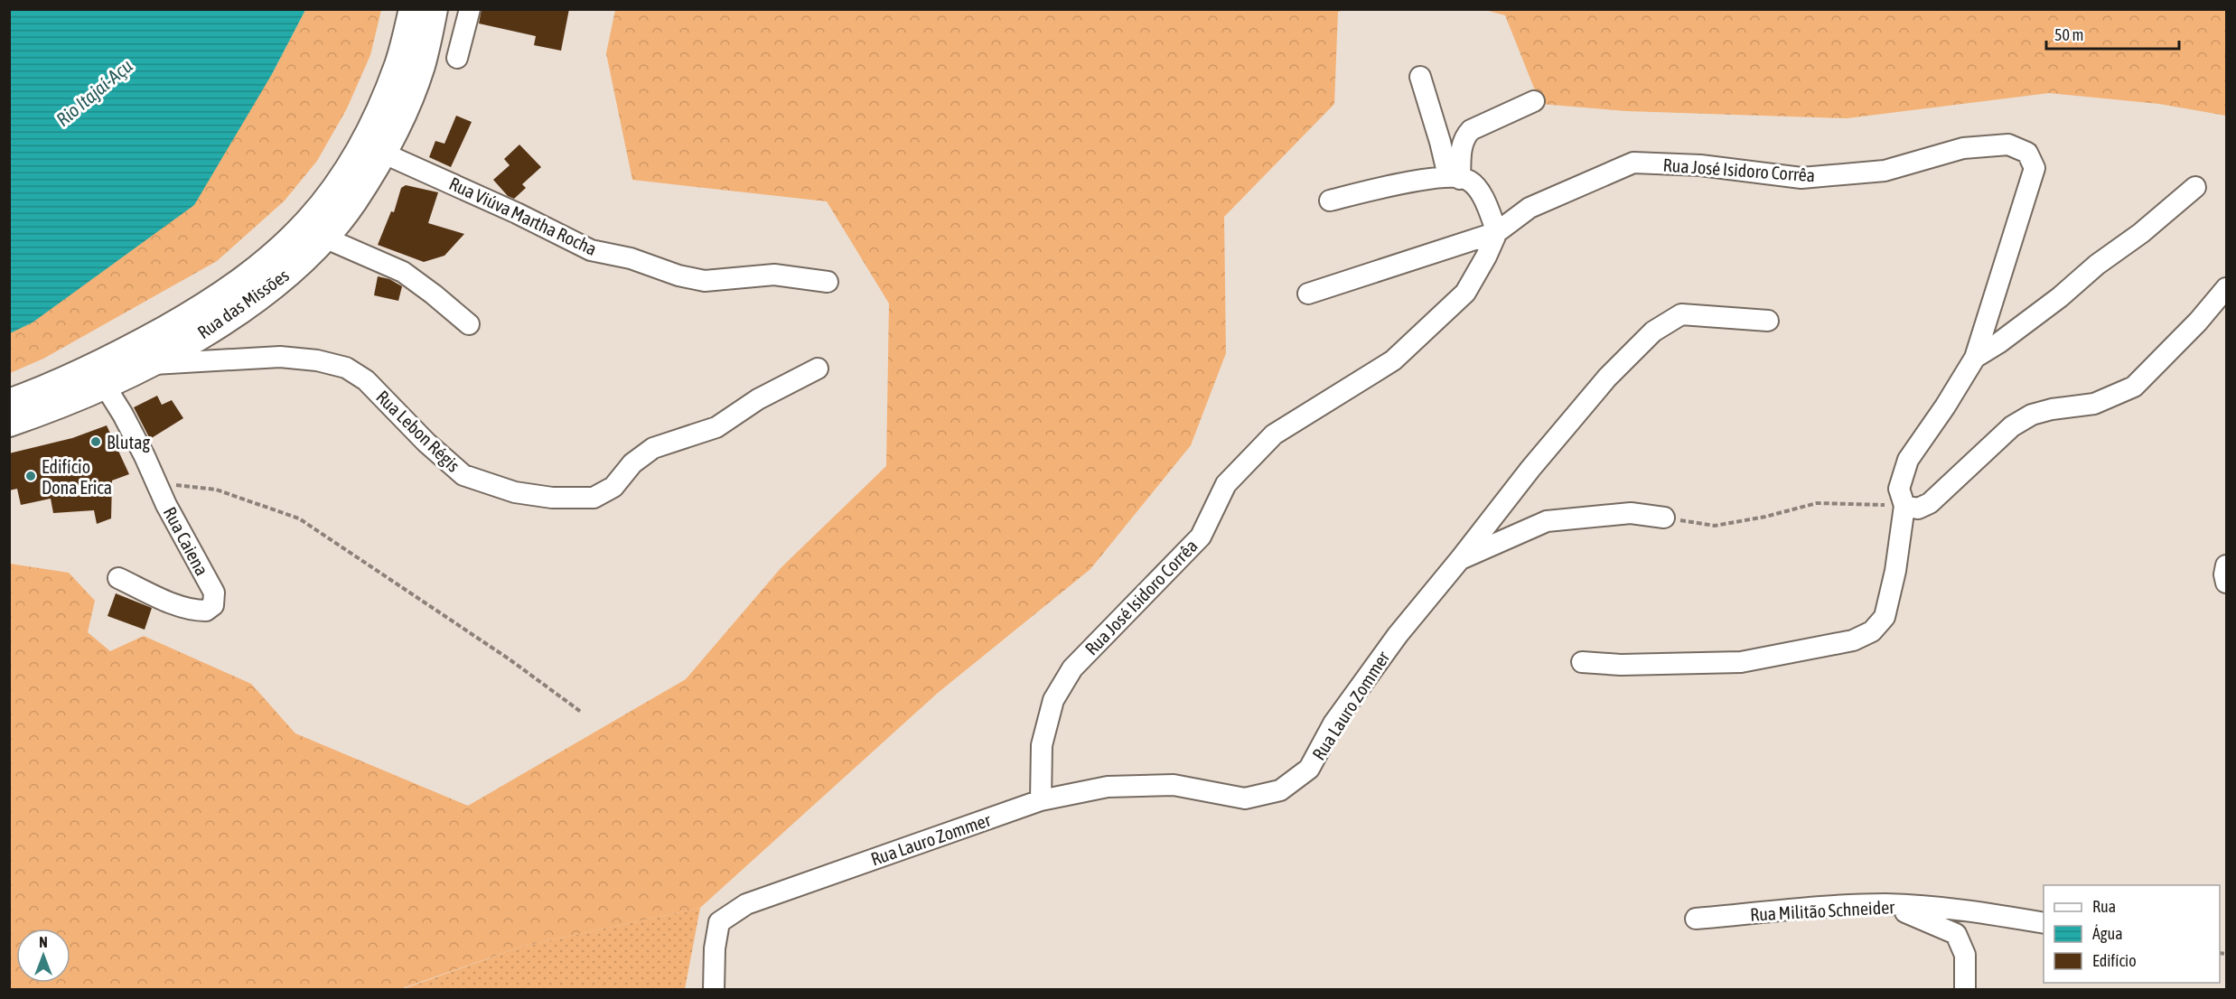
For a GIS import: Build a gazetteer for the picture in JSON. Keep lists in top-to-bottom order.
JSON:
{
  "streets": {
    "main road": ["Rua das Missões"],
    "street": [
      "Rua José Isidoro Corrêa",
      "Rua Viúva Martha Rocha",
      "Rua Lebon Régis",
      "Rua Caiena",
      "Rua Lauro Zommer",
      "Rua Militão Schneider"
    ]
  },
  "crossings": [
    ["Rua José Isidoro Corrêa", "Rua Lauro Zommer"],
    ["Rua Viúva Martha Rocha", "Rua das Missões"],
    ["Rua das Missões", "Rua Lebon Régis"],
    ["Rua das Missões", "Rua Caiena"]
  ],
  "water": ["Rio Itajaí-Açu"],
  "places": ["Blutag", "Edifício Dona Erica"],
  "legend": ["Rua", "Água", "Edifício"],
  "scale_bar": "50 m",
  "north": "top"
}
